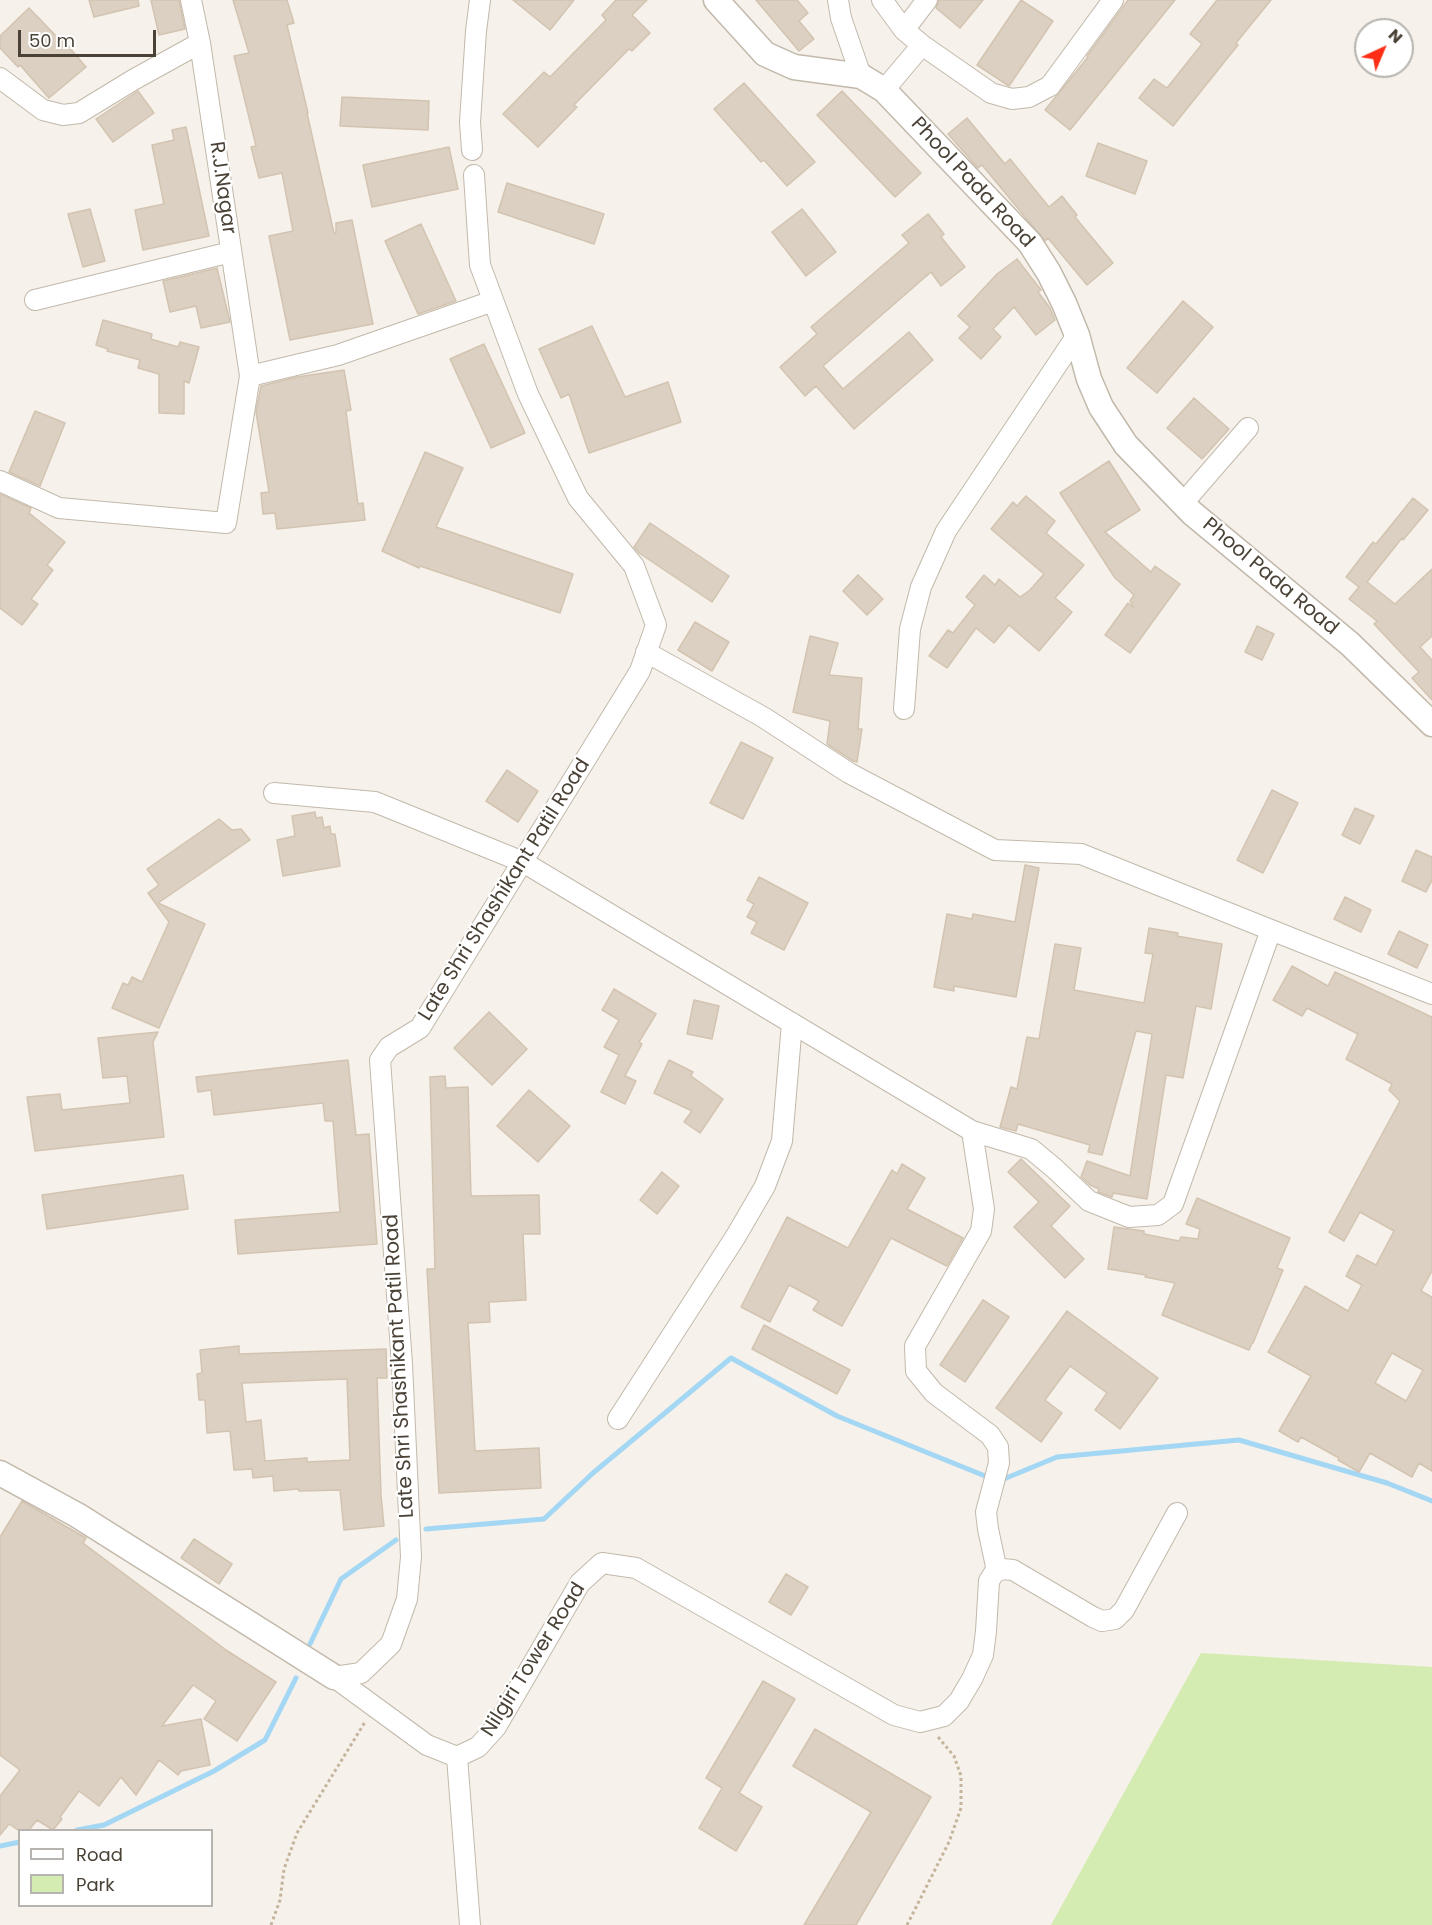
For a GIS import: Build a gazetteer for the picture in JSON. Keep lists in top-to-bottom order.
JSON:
{
  "streets": {
    "street": [
      "Phool Pada Road",
      "R.J.Nagar",
      "Late Shri Shashikant Patil Road",
      "Nilgiri Tower Road"
    ]
  },
  "legend": ["Road", "Park"],
  "scale_bar": "50 m",
  "north": "top right"
}
